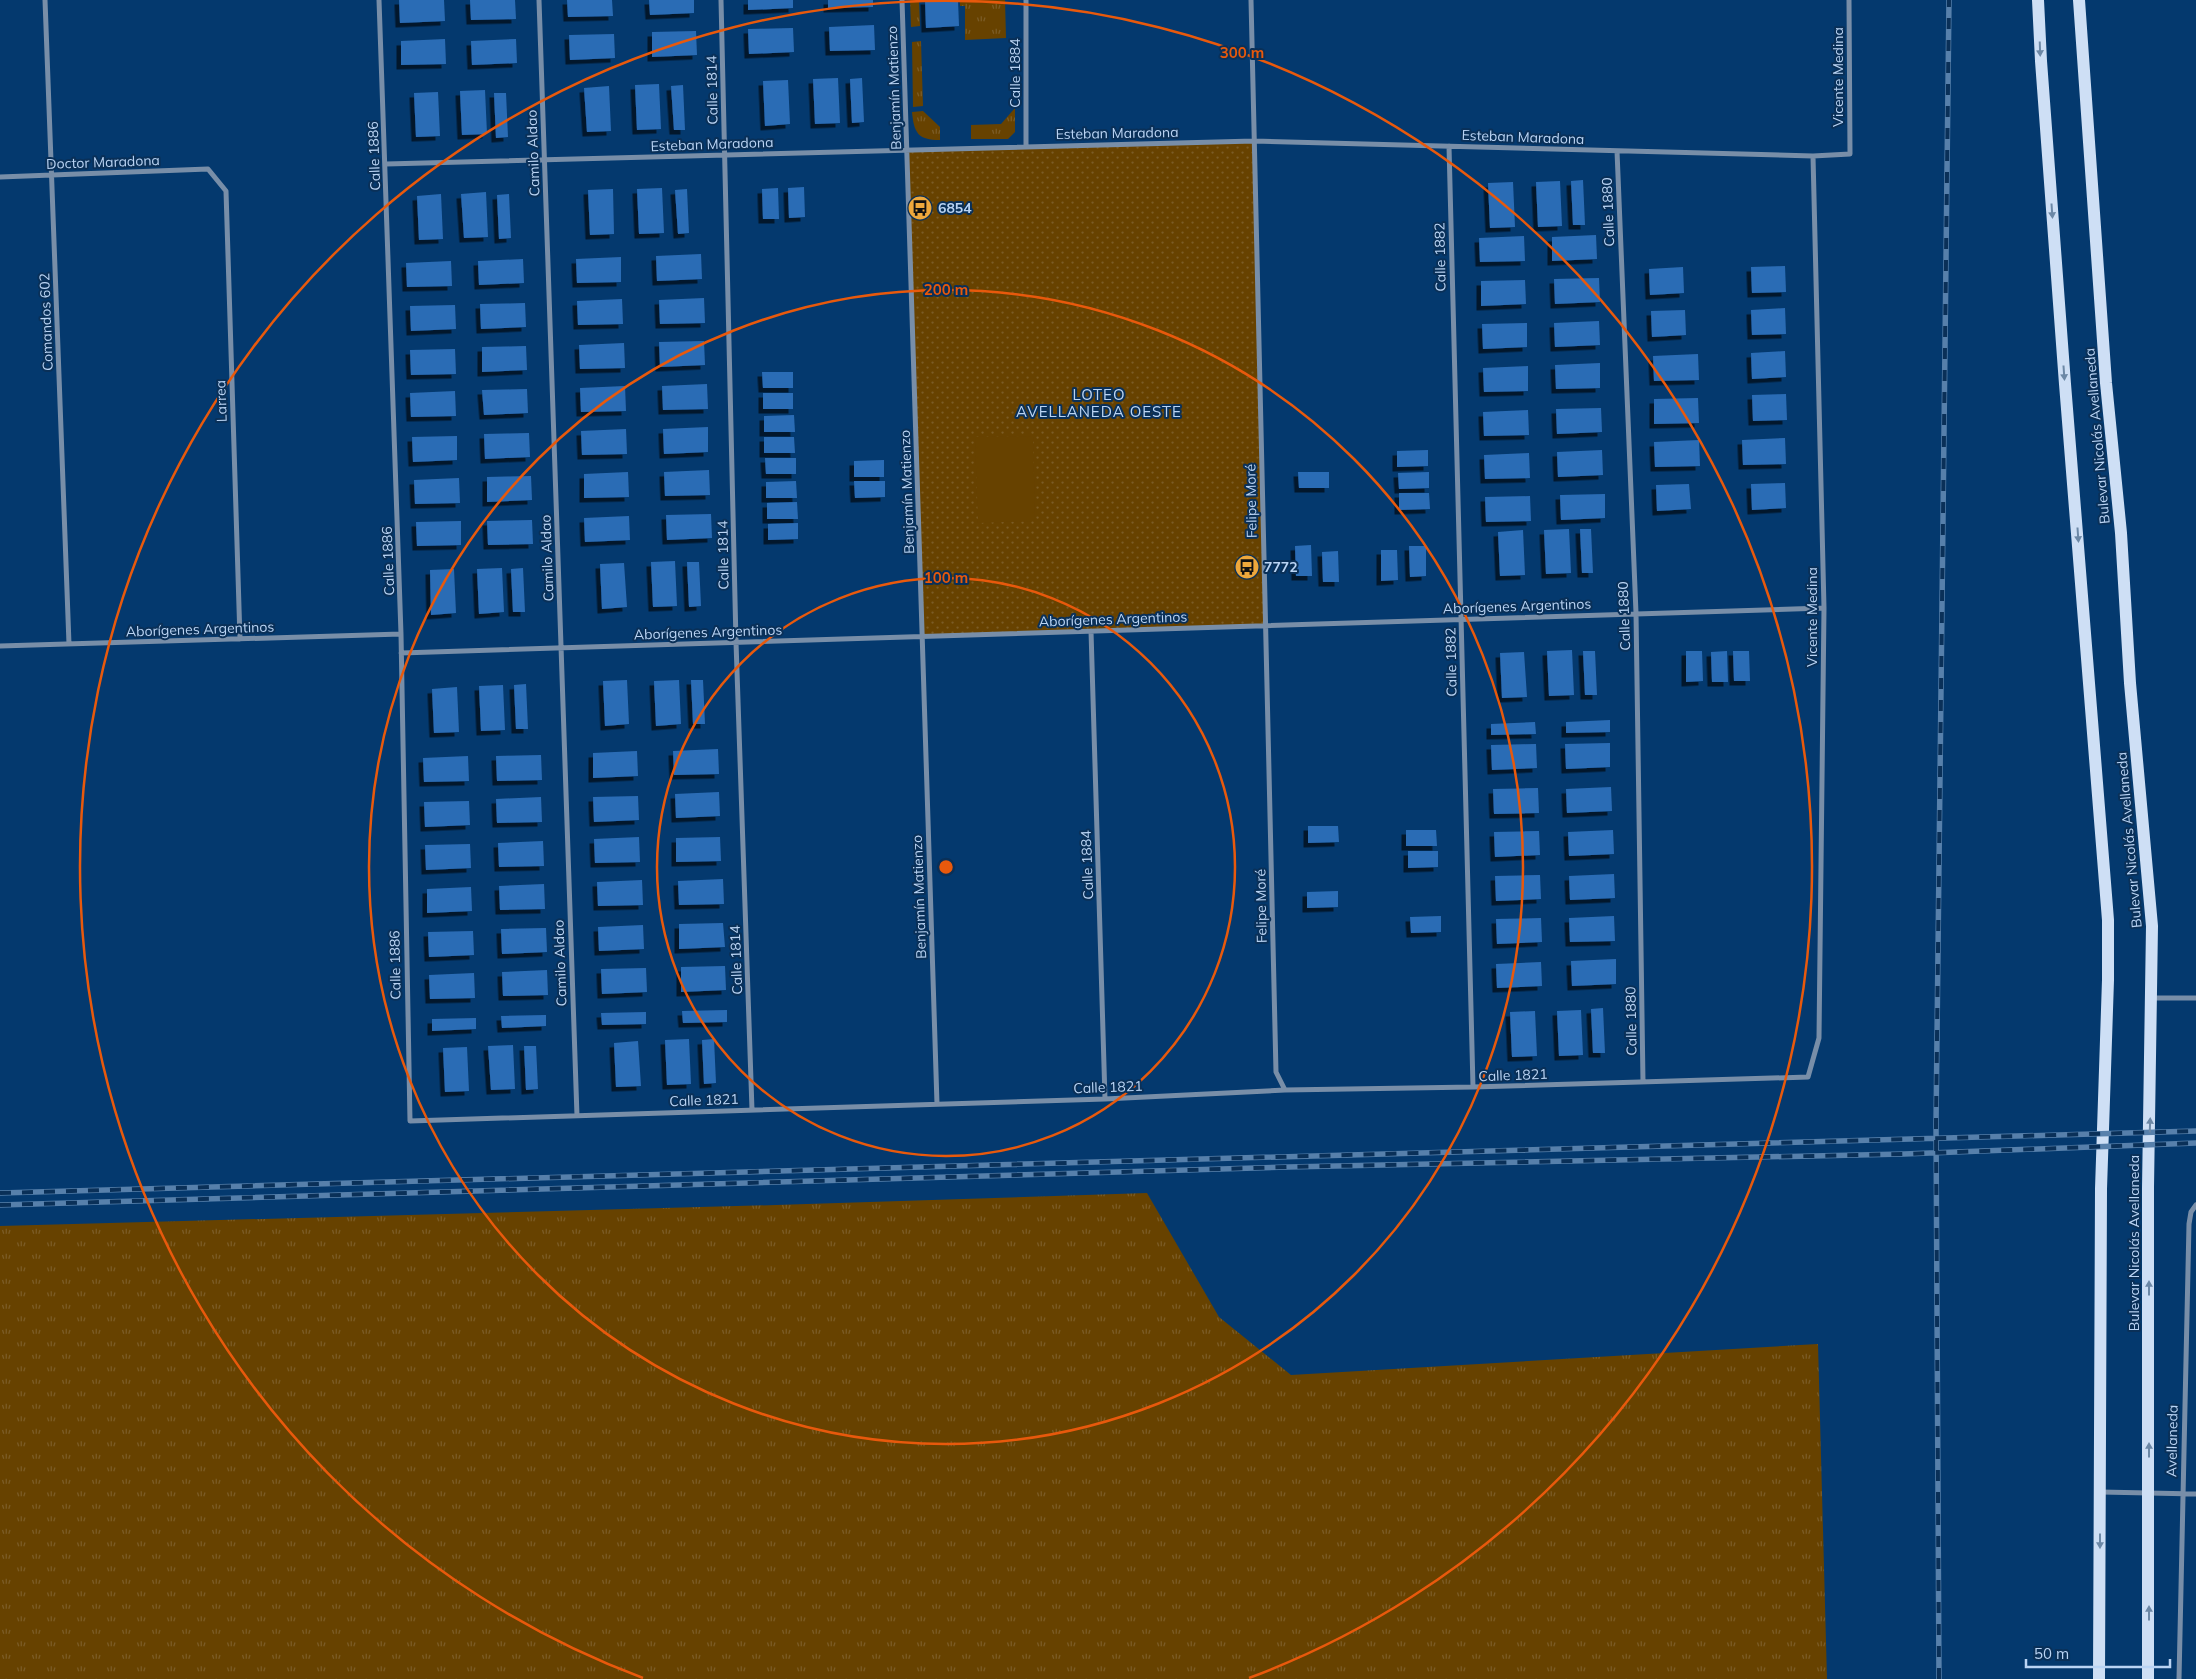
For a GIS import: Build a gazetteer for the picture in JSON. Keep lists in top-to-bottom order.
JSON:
{
  "streets": {
    "main road": ["Bulevar Nicolás Avellaneda"],
    "street": [
      "Calle 1884",
      "Vicente Medina",
      "Benjamín Matienzo",
      "Calle 1814",
      "Esteban Maradona",
      "Camilo Aldao",
      "Calle 1886",
      "Doctor Maradona",
      "Calle 1880",
      "Calle 1882",
      "Comandos 602",
      "Larrea",
      "Felipe Moré",
      "Aborígenes Argentinos",
      "Calle 1821",
      "Avellaneda"
    ]
  },
  "crossings": [
    ["Calle 1884", "Esteban Maradona"],
    ["Calle 1884", "Aborígenes Argentinos"],
    ["Calle 1884", "Calle 1821"],
    ["Vicente Medina", "Esteban Maradona"],
    ["Vicente Medina", "Aborígenes Argentinos"],
    ["Vicente Medina", "Calle 1821"],
    ["Benjamín Matienzo", "Esteban Maradona"],
    ["Benjamín Matienzo", "Aborígenes Argentinos"],
    ["Benjamín Matienzo", "Calle 1821"],
    ["Calle 1814", "Esteban Maradona"],
    ["Calle 1814", "Aborígenes Argentinos"],
    ["Calle 1814", "Calle 1821"],
    ["Esteban Maradona", "Camilo Aldao"],
    ["Esteban Maradona", "Calle 1886"],
    ["Esteban Maradona", "Calle 1880"],
    ["Esteban Maradona", "Calle 1882"],
    ["Esteban Maradona", "Felipe Moré"],
    ["Camilo Aldao", "Aborígenes Argentinos"],
    ["Camilo Aldao", "Calle 1821"],
    ["Calle 1886", "Aborígenes Argentinos"],
    ["Calle 1886", "Calle 1821"],
    ["Doctor Maradona", "Comandos 602"],
    ["Doctor Maradona", "Larrea"],
    ["Calle 1880", "Aborígenes Argentinos"],
    ["Calle 1880", "Calle 1821"],
    ["Calle 1882", "Aborígenes Argentinos"],
    ["Calle 1882", "Calle 1821"],
    ["Comandos 602", "Aborígenes Argentinos"],
    ["Larrea", "Aborígenes Argentinos"],
    ["Felipe Moré", "Aborígenes Argentinos"],
    ["Felipe Moré", "Calle 1821"]
  ],
  "districts": ["LOTEO AVELLANEDA OESTE"],
  "places": {
    "bus stop": ["6854", "7772"]
  },
  "scale_bar": "50 m",
  "rings": ["300 m", "200 m", "100 m"]
}
